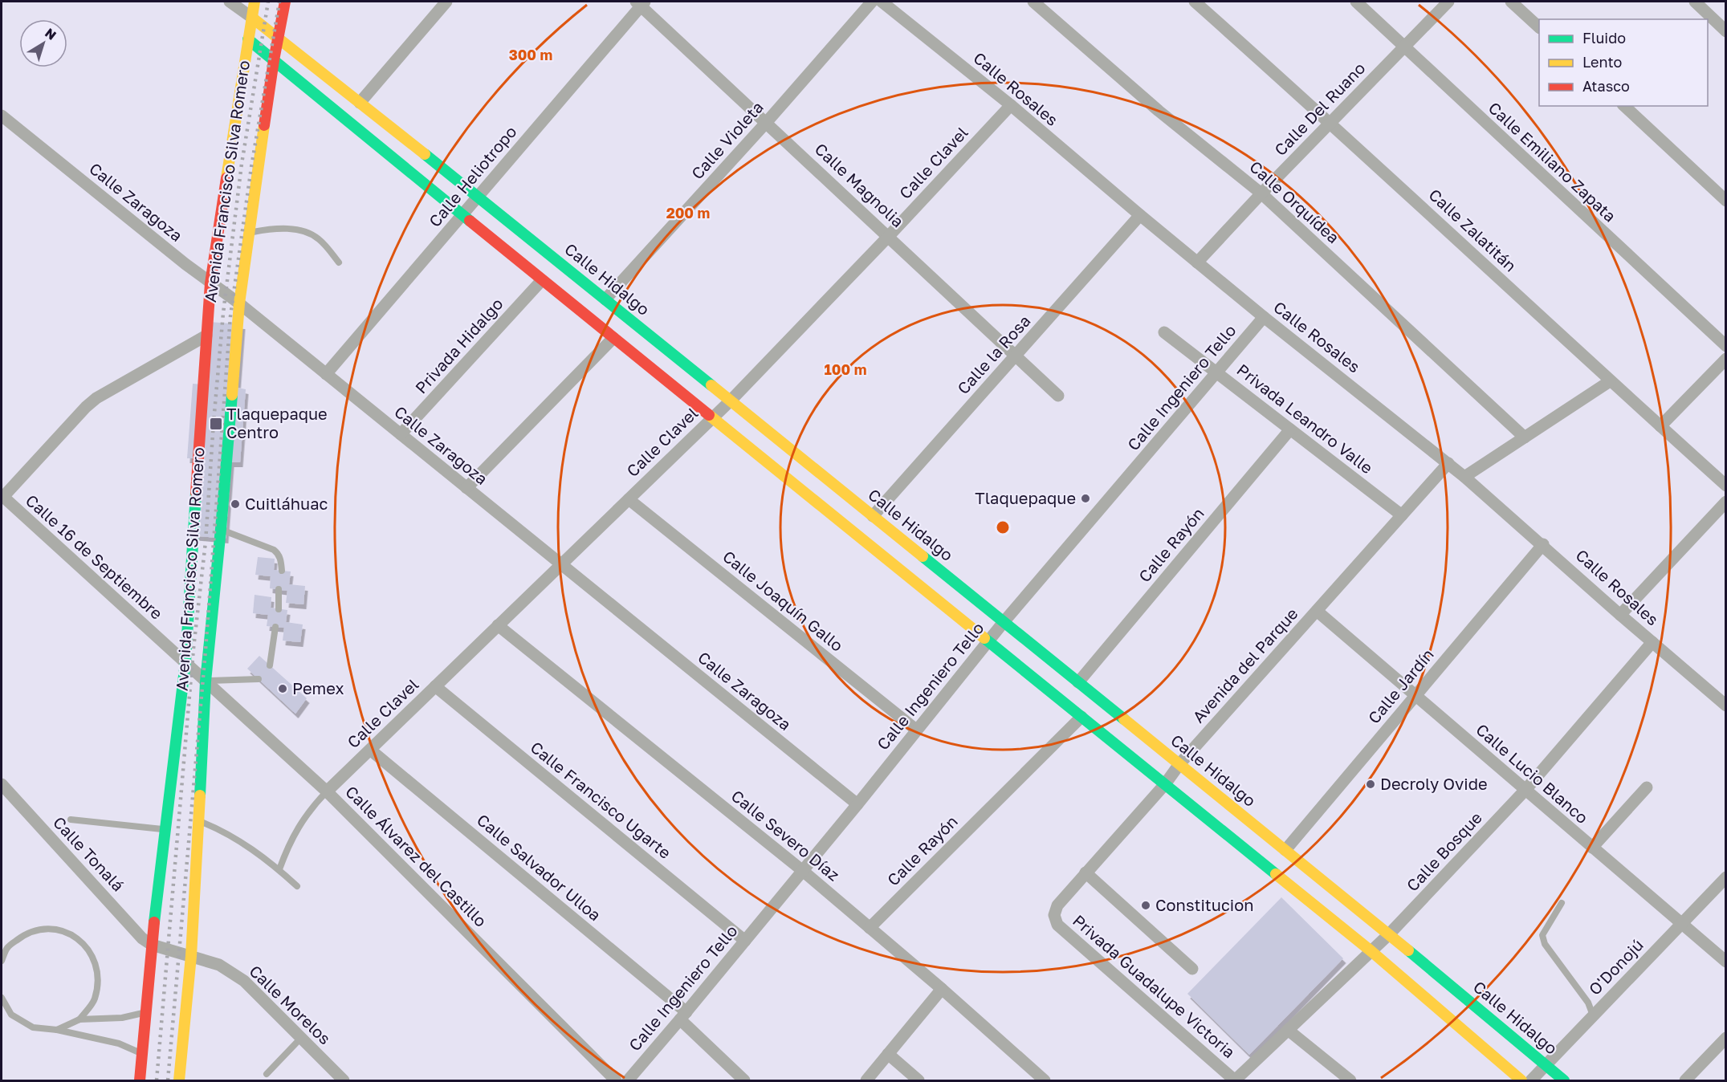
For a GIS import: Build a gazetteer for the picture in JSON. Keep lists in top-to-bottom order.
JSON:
{
  "streets": {
    "street": [
      "Calle Rosales",
      "Calle Del Ruano",
      "Calle Violeta",
      "Calle Emiliano Zapata",
      "Calle Clavel",
      "Calle Heliotropo",
      "Avenida Francisco Silva Romero",
      "Calle Magnolia",
      "Calle Zaragoza",
      "Calle Orquídea",
      "Calle Zalatitán",
      "Calle Hidalgo",
      "Privada Hidalgo",
      "Calle la Rosa",
      "Calle Ingeniero Tello",
      "Privada Leandro Valle",
      "Calle Rayón",
      "Calle 16 de Septiembre",
      "Calle Joaquín Gallo",
      "Avenida del Parque",
      "Calle Jardín",
      "Calle Lucio Blanco",
      "Calle Francisco Ugarte",
      "Calle Severo Díaz",
      "Calle Bosque",
      "Calle Tonalá",
      "Calle Álvarez del Castillo",
      "Calle Salvador Ulloa",
      "O'Donojú",
      "Privada Guadalupe Victoria",
      "Calle Morelos"
    ]
  },
  "crossings": [
    ["Calle Rosales", "Calle Del Ruano"],
    ["Calle Rosales", "Calle Clavel"],
    ["Calle Rosales", "Calle la Rosa"],
    ["Calle Rosales", "Calle Ingeniero Tello"],
    ["Calle Rosales", "Avenida del Parque"],
    ["Calle Rosales", "Calle Jardín"],
    ["Calle Rosales", "Calle Bosque"],
    ["Calle Del Ruano", "Calle Emiliano Zapata"],
    ["Calle Del Ruano", "Calle Orquídea"],
    ["Calle Del Ruano", "Calle Zalatitán"],
    ["Calle Violeta", "Calle Magnolia"],
    ["Calle Violeta", "Calle Hidalgo"],
    ["Calle Clavel", "Calle Magnolia"],
    ["Calle Clavel", "Calle Zaragoza"],
    ["Calle Clavel", "Calle Hidalgo"],
    ["Calle Clavel", "Calle Joaquín Gallo"],
    ["Calle Clavel", "Calle Francisco Ugarte"],
    ["Calle Clavel", "Calle Severo Díaz"],
    ["Calle Clavel", "Calle Álvarez del Castillo"],
    ["Calle Clavel", "Calle Salvador Ulloa"],
    ["Calle Heliotropo", "Calle Magnolia"],
    ["Calle Heliotropo", "Calle Zaragoza"],
    ["Calle Heliotropo", "Calle Hidalgo"],
    ["Avenida Francisco Silva Romero", "Calle Zaragoza"],
    ["Avenida Francisco Silva Romero", "Calle Hidalgo"],
    ["Avenida Francisco Silva Romero", "Calle 16 de Septiembre"],
    ["Avenida Francisco Silva Romero", "Calle Tonalá"],
    ["Avenida Francisco Silva Romero", "Calle Álvarez del Castillo"],
    ["Avenida Francisco Silva Romero", "Calle Morelos"],
    ["Calle Magnolia", "Calle la Rosa"],
    ["Calle Zaragoza", "Privada Hidalgo"],
    ["Calle Zaragoza", "Calle Ingeniero Tello"],
    ["Calle Hidalgo", "Calle la Rosa"],
    ["Calle Hidalgo", "Calle Ingeniero Tello"],
    ["Calle Hidalgo", "Calle Rayón"],
    ["Calle Hidalgo", "Avenida del Parque"],
    ["Calle Hidalgo", "Calle Jardín"],
    ["Calle Hidalgo", "Calle Bosque"],
    ["Calle Hidalgo", "O'Donojú"],
    ["Calle Ingeniero Tello", "Privada Leandro Valle"],
    ["Calle Ingeniero Tello", "Calle Joaquín Gallo"],
    ["Calle Ingeniero Tello", "Calle Francisco Ugarte"],
    ["Calle Ingeniero Tello", "Calle Severo Díaz"],
    ["Calle Ingeniero Tello", "Calle Salvador Ulloa"],
    ["Privada Leandro Valle", "Calle Rayón"],
    ["Privada Leandro Valle", "Avenida del Parque"],
    ["Calle Rayón", "Calle Severo Díaz"],
    ["Calle 16 de Septiembre", "Calle Álvarez del Castillo"],
    ["Avenida del Parque", "Calle Lucio Blanco"],
    ["Avenida del Parque", "Privada Guadalupe Victoria"],
    ["Calle Jardín", "Calle Lucio Blanco"],
    ["Calle Lucio Blanco", "Calle Bosque"],
    ["Calle Lucio Blanco", "O'Donojú"],
    ["Calle Bosque", "Privada Guadalupe Victoria"],
    ["Calle Tonalá", "Calle Morelos"]
  ],
  "places": {
    "transit": ["Tlaquepaque Centro"],
    "other": [
      "Tlaquepaque",
      "Cuitláhuac",
      "Pemex",
      "Decroly Ovide",
      "Constitucion"
    ]
  },
  "legend": ["Fluido", "Lento", "Atasco"],
  "north": "top right",
  "rings": ["300 m", "200 m", "100 m"]
}
